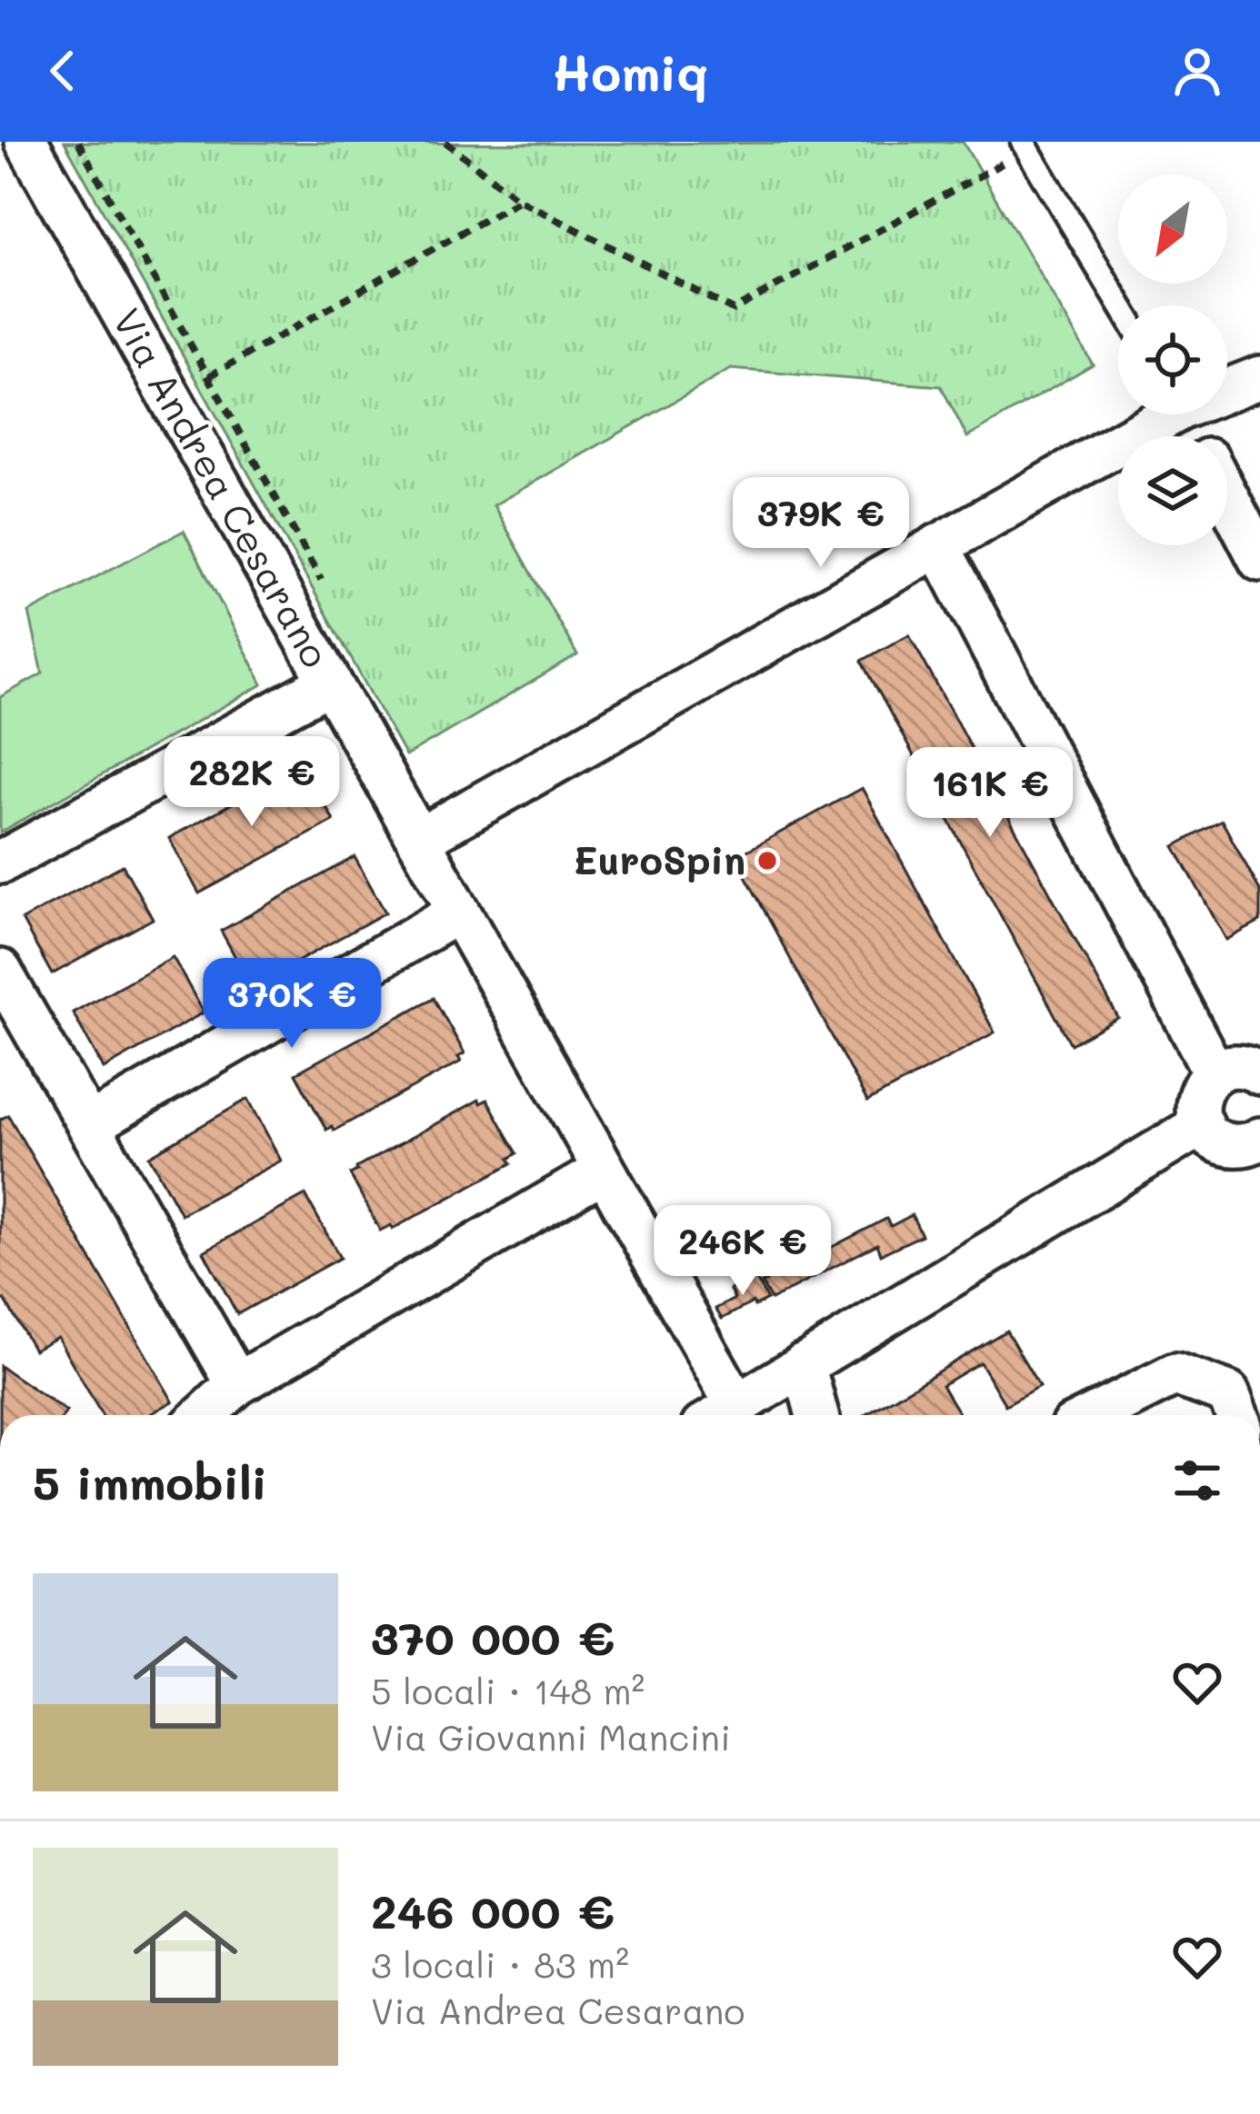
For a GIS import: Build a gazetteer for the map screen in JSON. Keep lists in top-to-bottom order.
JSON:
{
  "streets": {
    "street": ["Via Andrea Cesarano"]
  },
  "places": ["EuroSpin"],
  "north": "bottom left",
  "page": {
    "header": "Homiq",
    "price": [
      "379K €",
      "282K €",
      "161K €",
      "370K €",
      "246K €"
    ],
    "heading": "5 immobili",
    "list": [
      {
        "name": "370 000 €",
        "note": "5 locali · 148 m² · Via Giovanni Mancini"
      },
      {
        "name": "246 000 €",
        "note": "3 locali · 83 m² · Via Andrea Cesarano"
      }
    ]
  }
}
